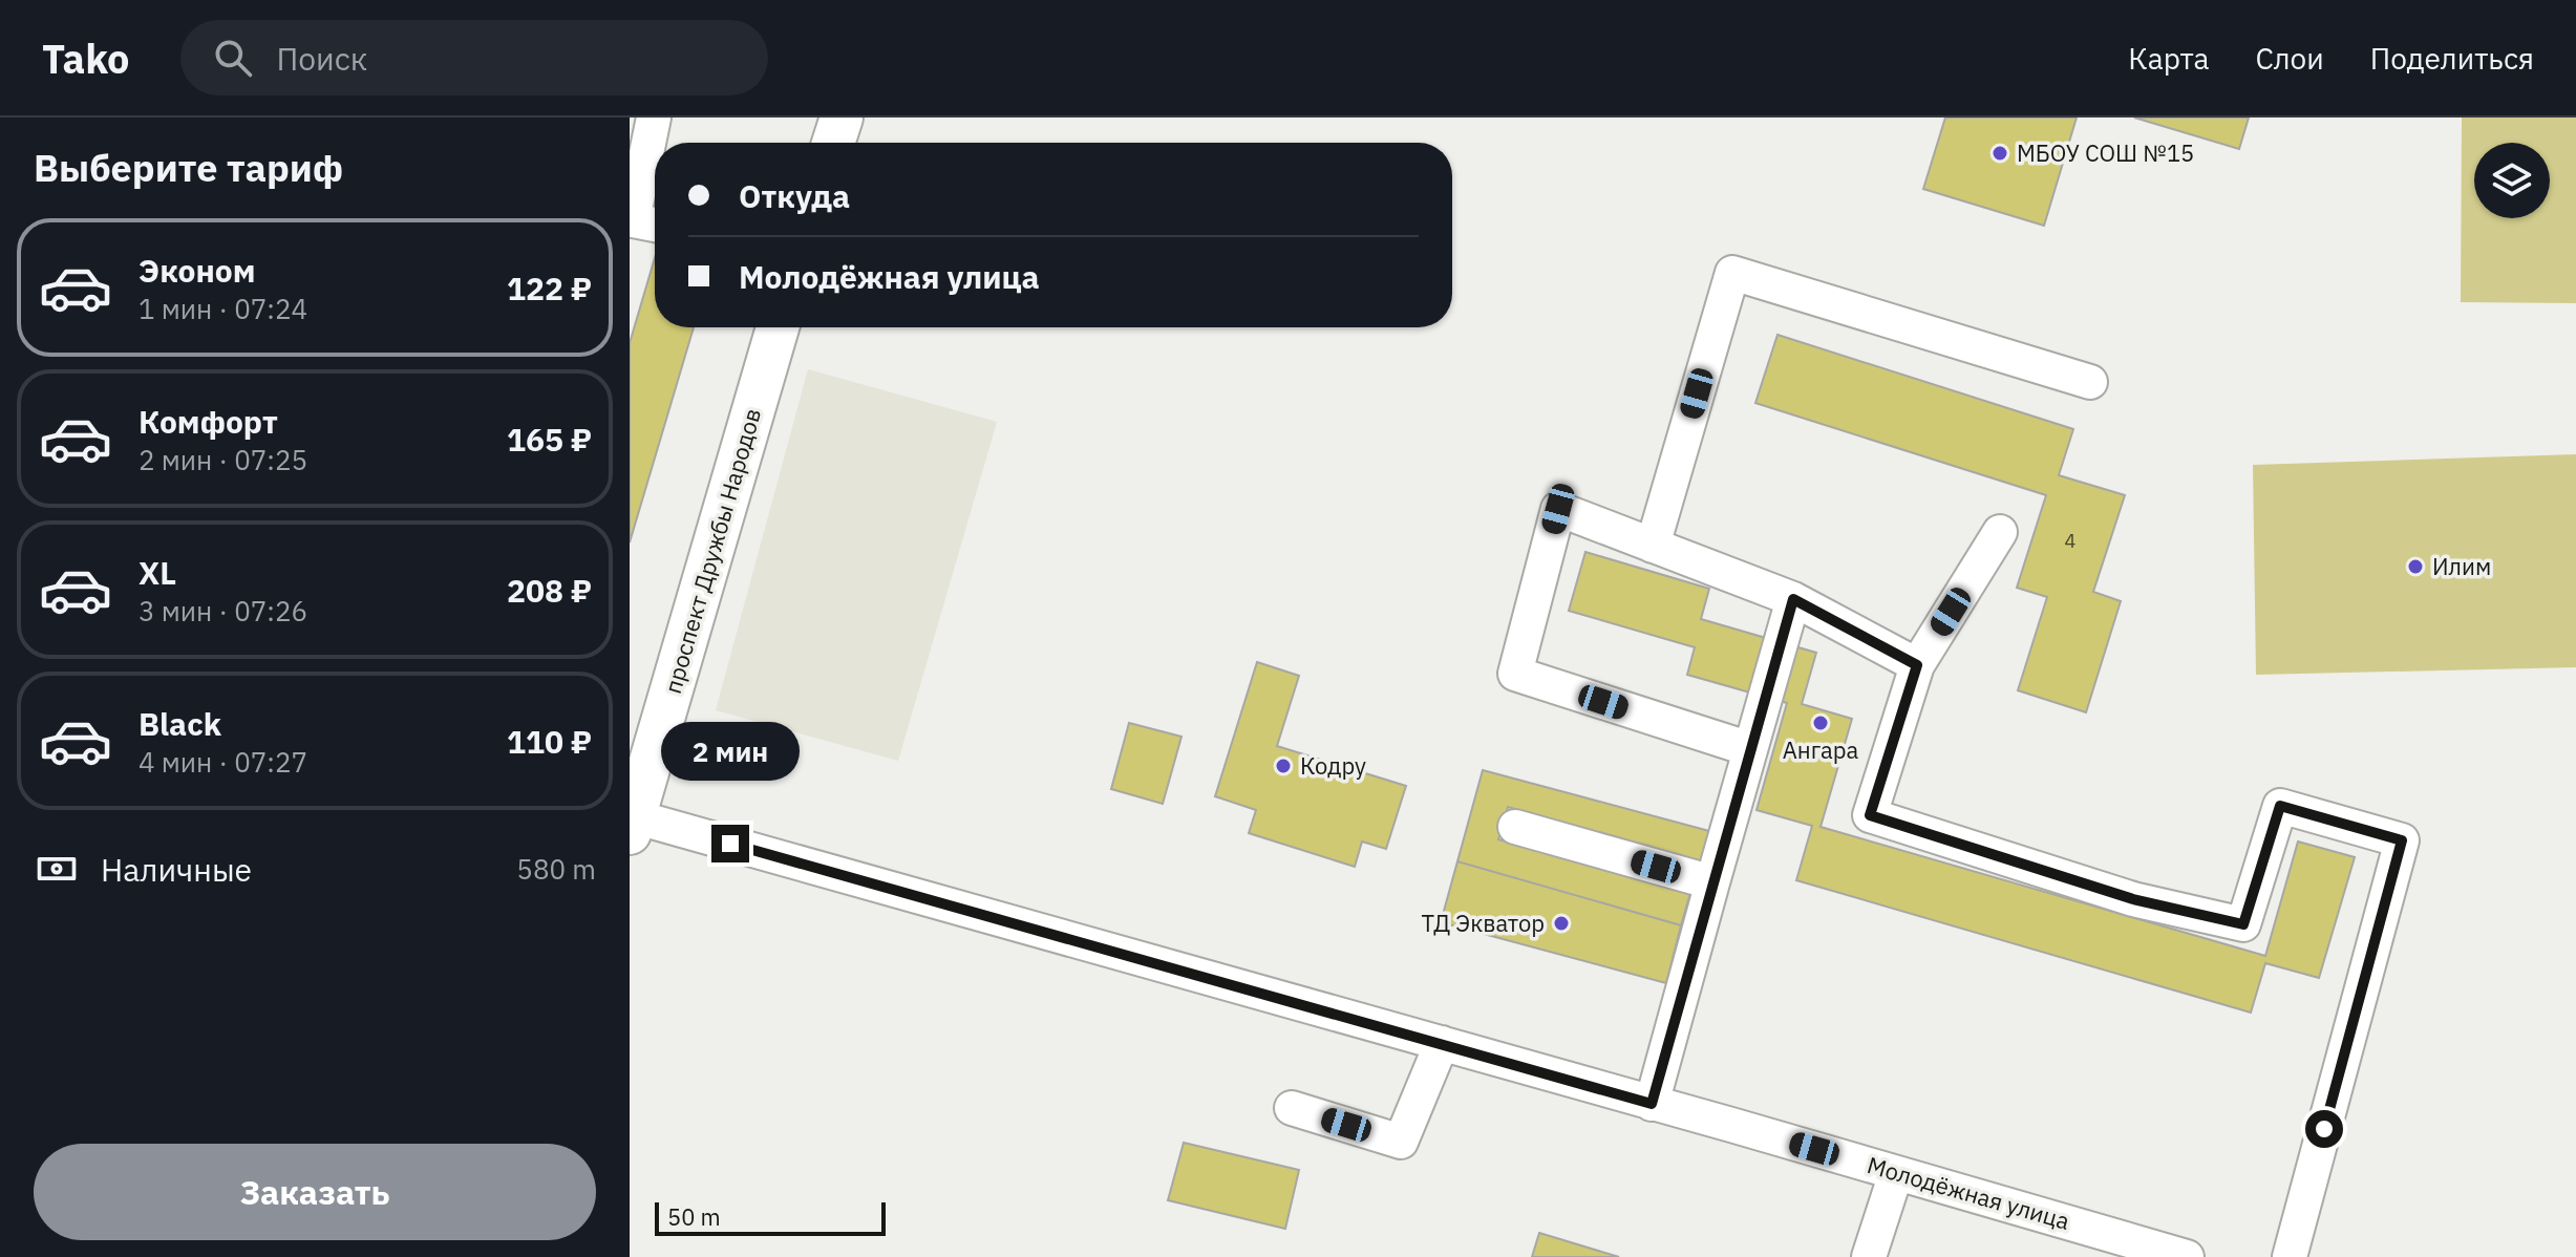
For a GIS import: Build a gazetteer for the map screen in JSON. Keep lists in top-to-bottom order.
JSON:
{
  "streets": {
    "main road": ["проспект Дружбы Народов"],
    "street": ["Молодёжная улица"]
  },
  "crossings": [
    ["проспект Дружбы Народов", "Молодёжная улица"]
  ],
  "places": [
    "МБОУ СОШ №15",
    "Илим",
    "Ангара",
    "Кодру",
    "ТД Экватор"
  ],
  "house_numbers": ["4"],
  "scale_bar": "50 m",
  "page": {
    "header": "Tako",
    "search": "Поиск",
    "nav": ["Карта", "Слои", "Поделиться"],
    "heading": "Выберите тариф",
    "banner": ["Откуда", "Молодёжная улица"],
    "list": [
      {
        "name": "Эконом",
        "note": "1 мин · 07:24",
        "value": "122 ₽"
      },
      {
        "name": "Комфорт",
        "note": "2 мин · 07:25",
        "value": "165 ₽"
      },
      {
        "name": "XL",
        "note": "3 мин · 07:26",
        "value": "208 ₽"
      },
      {
        "name": "Black",
        "note": "4 мин · 07:27",
        "value": "110 ₽"
      }
    ],
    "bubble": "2 мин",
    "pay": ["Наличные", "580 m"],
    "buttons": "Заказать",
    "scale": "50 m"
  }
}
